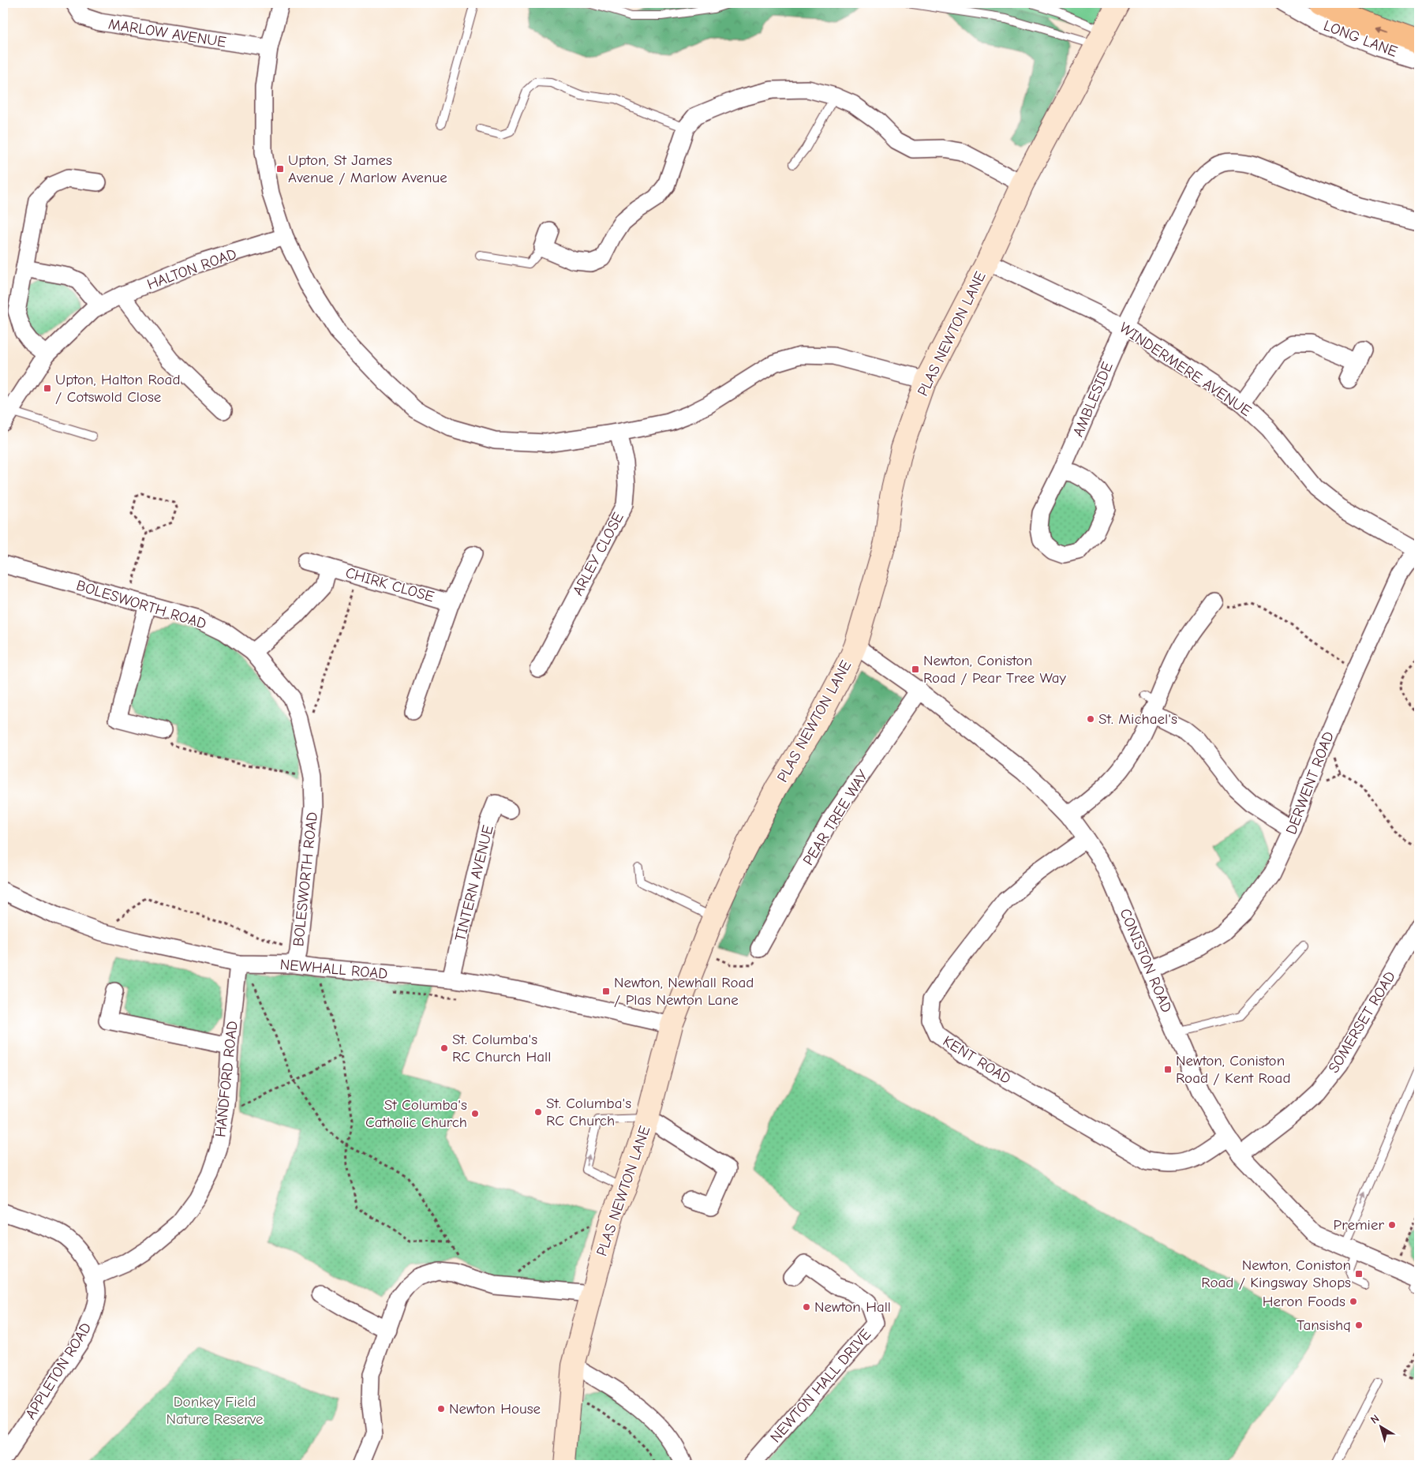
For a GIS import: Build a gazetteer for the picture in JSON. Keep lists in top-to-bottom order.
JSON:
{
  "streets": {
    "highway": ["LONG LANE"],
    "street": [
      "MARLOW AVENUE",
      "HALTON ROAD",
      "PLAS NEWTON LANE",
      "WINDERMERE AVENUE",
      "AMBLESIDE",
      "ARLEY CLOSE",
      "CHIRK CLOSE",
      "BOLESWORTH ROAD",
      "DERWENT ROAD",
      "PEAR TREE WAY",
      "TINTERN AVENUE",
      "CONISTON ROAD",
      "NEWHALL ROAD",
      "SOMERSET ROAD",
      "KENT ROAD",
      "HANDFORD ROAD",
      "APPLETON ROAD",
      "NEWTON HALL DRIVE"
    ]
  },
  "crossings": [
    ["PLAS NEWTON LANE", "WINDERMERE AVENUE"],
    ["PLAS NEWTON LANE", "CONISTON ROAD"],
    ["PLAS NEWTON LANE", "NEWHALL ROAD"],
    ["WINDERMERE AVENUE", "AMBLESIDE"],
    ["WINDERMERE AVENUE", "DERWENT ROAD"],
    ["CHIRK CLOSE", "BOLESWORTH ROAD"],
    ["BOLESWORTH ROAD", "NEWHALL ROAD"],
    ["DERWENT ROAD", "CONISTON ROAD"],
    ["PEAR TREE WAY", "CONISTON ROAD"],
    ["TINTERN AVENUE", "NEWHALL ROAD"],
    ["CONISTON ROAD", "SOMERSET ROAD"],
    ["CONISTON ROAD", "KENT ROAD"],
    ["NEWHALL ROAD", "HANDFORD ROAD"],
    ["HANDFORD ROAD", "APPLETON ROAD"]
  ],
  "parks": ["Donkey Field Nature Reserve"],
  "places": {
    "transit": [
      "Upton, St James Avenue / Marlow Avenue",
      "Upton, Halton Road / Cotswold Close",
      "Newton, Coniston Road / Pear Tree Way",
      "Newton, Newhall Road / Plas Newton Lane",
      "Newton, Coniston Road / Kent Road",
      "Newton, Coniston Road / Kingsway Shops"
    ],
    "other": [
      "St. Michael's",
      "St. Columba's RC Church Hall",
      "St. Columba's RC Church",
      "St Columba's Catholic Church",
      "Premier",
      "Heron Foods",
      "Newton Hall",
      "Tansishq",
      "Newton House"
    ]
  },
  "north": "top left"
}
